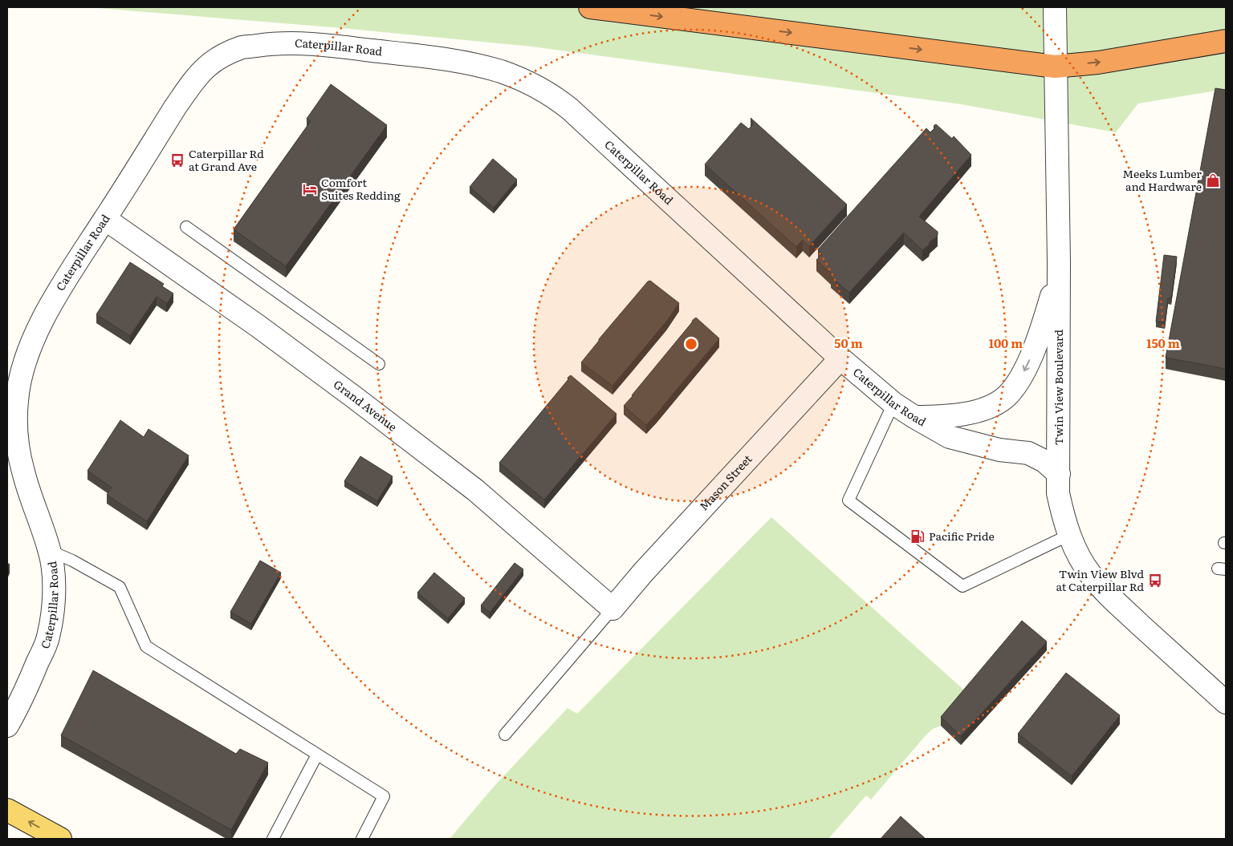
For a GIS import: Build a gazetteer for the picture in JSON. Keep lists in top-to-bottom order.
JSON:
{
  "streets": {
    "street": [
      "Caterpillar Road",
      "Twin View Boulevard",
      "Grand Avenue",
      "Mason Street"
    ]
  },
  "crossings": [
    ["Caterpillar Road", "Twin View Boulevard"],
    ["Caterpillar Road", "Grand Avenue"],
    ["Caterpillar Road", "Mason Street"],
    ["Grand Avenue", "Mason Street"]
  ],
  "places": {
    "bus stop": ["Caterpillar Rd at Grand Ave", "Twin View Blvd at Caterpillar Rd"],
    "shop": ["Meeks Lumber and Hardware"],
    "hotel": ["Comfort Suites Redding"],
    "fuel station": ["Pacific Pride"]
  },
  "rings": ["50 m", "100 m", "150 m"]
}
